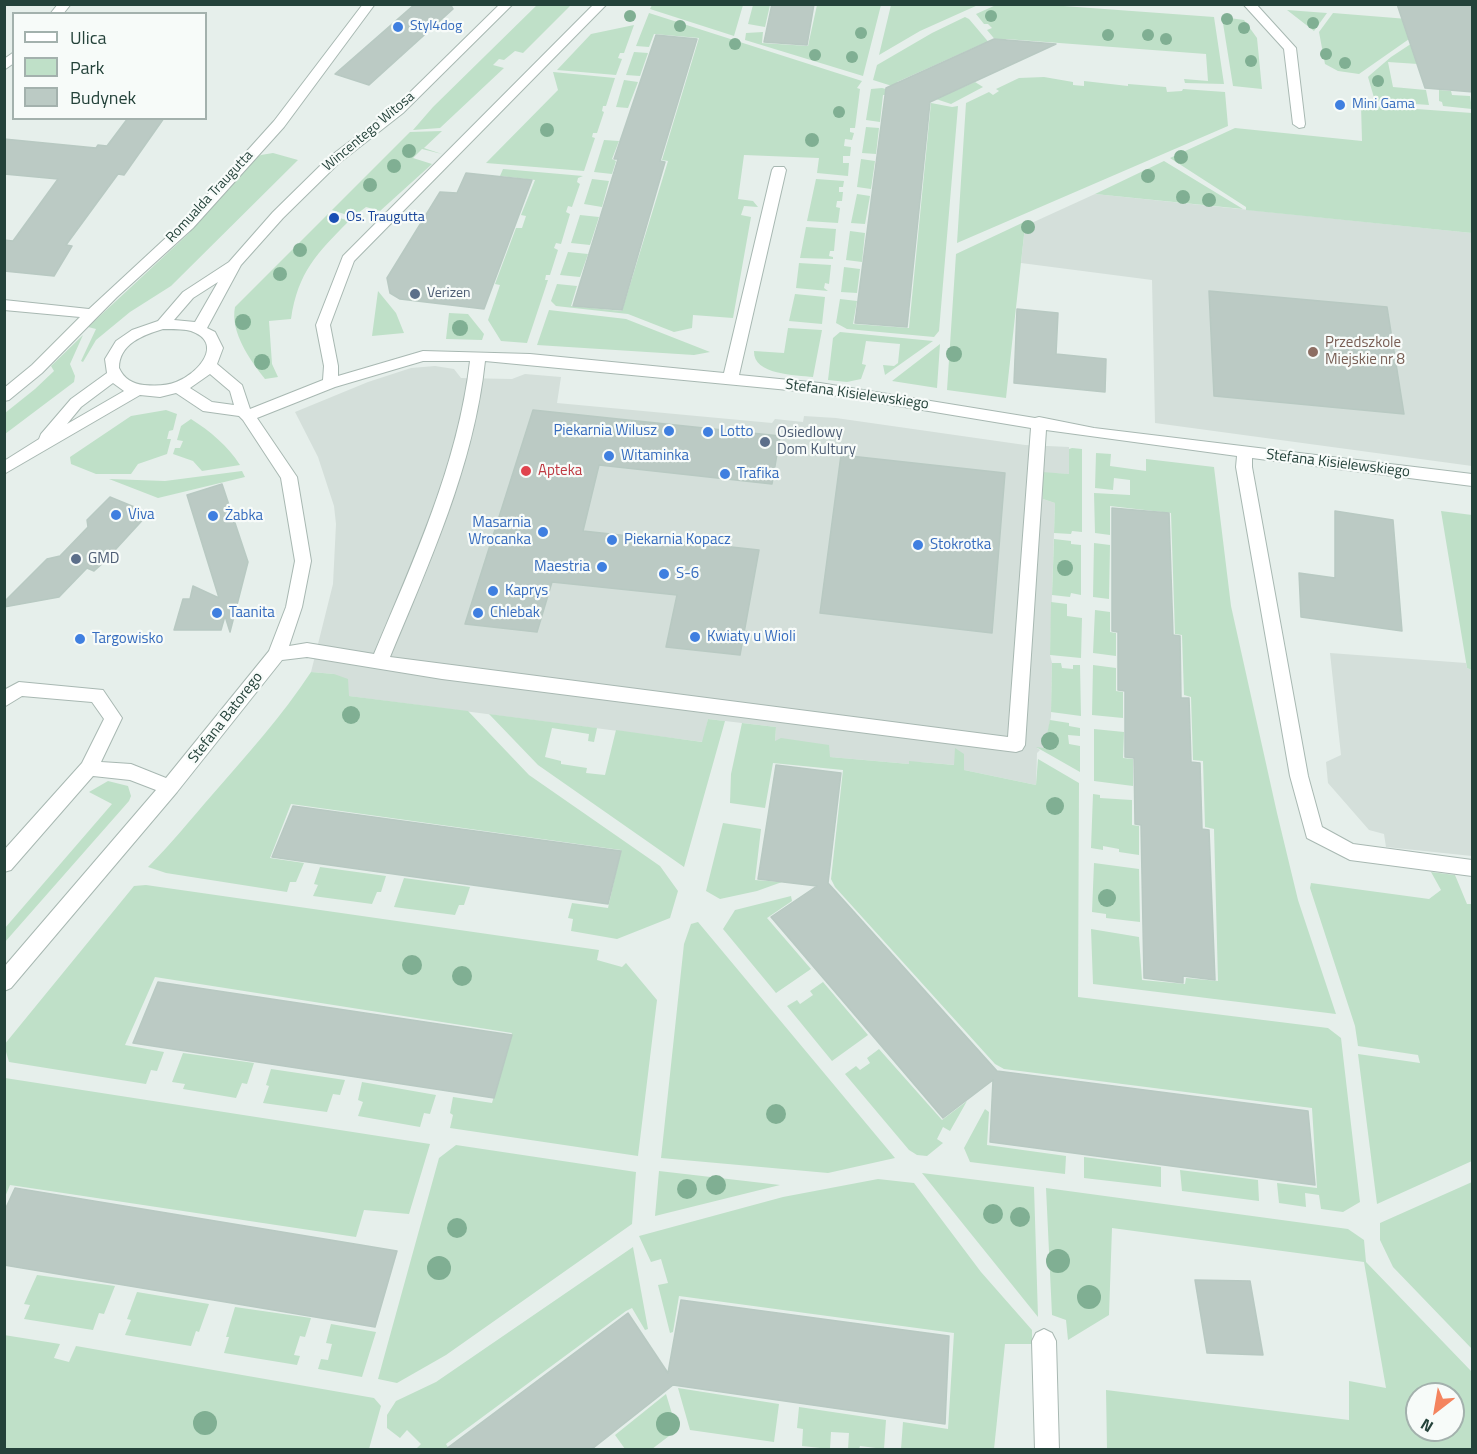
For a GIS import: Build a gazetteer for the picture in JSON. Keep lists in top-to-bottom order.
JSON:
{
  "streets": {
    "street": [
      "Wincentego Witosa",
      "Romualda Traugutta",
      "Stefana Kisielewskiego",
      "Stefana Batorego"
    ]
  },
  "crossings": [
    ["Wincentego Witosa", "Stefana Batorego"],
    ["Stefana Kisielewskiego", "Stefana Batorego"]
  ],
  "places": [
    "Styl4dog",
    "Mini Gama",
    "Os. Traugutta",
    "Verizen",
    "Przedszkole Miejskie nr 8",
    "Piekarnia Wilusz",
    "Lotto",
    "Osiedlowy Dom Kultury",
    "Witaminka",
    "Apteka",
    "Trafika",
    "Viva",
    "Żabka",
    "Masarnia Wrocanka",
    "Piekarnia Kopacz",
    "Stokrotka",
    "GMD",
    "Maestria",
    "S-6",
    "Kaprys",
    "Taanita",
    "Chlebak",
    "Kwiaty u Wioli",
    "Targowisko"
  ],
  "legend": ["Ulica", "Park", "Budynek"],
  "north": "bottom left"
}
